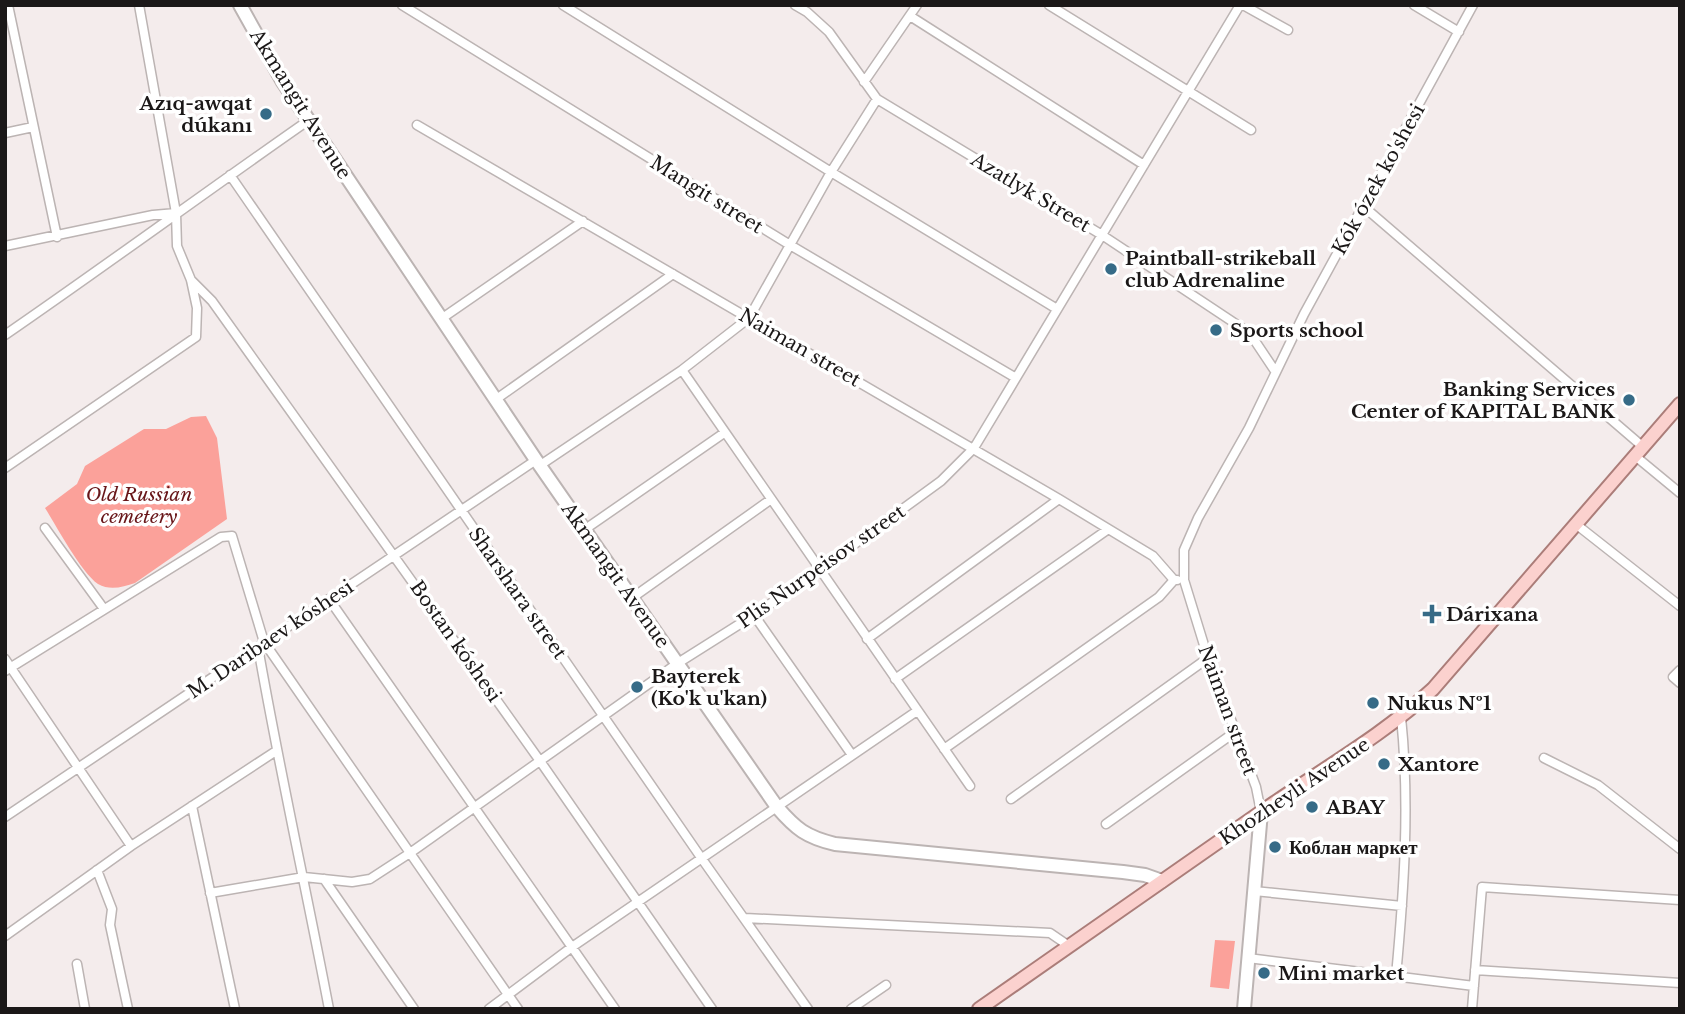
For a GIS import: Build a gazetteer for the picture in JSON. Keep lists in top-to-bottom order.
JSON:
{
  "streets": {
    "main road": ["Khozheyli Avenue"],
    "street": [
      "Akmangit Avenue",
      "Kók ózek ko'shesi",
      "Azatlyk Street",
      "Mangit street",
      "Naiman street",
      "Plis Nurpeisov street",
      "Sharshara street",
      "M. Daribaev kóshesi",
      "Bostan kóshesi"
    ]
  },
  "crossings": [
    ["Akmangit Avenue", "Plis Nurpeisov street"],
    ["Akmangit Avenue", "M. Daribaev kóshesi"],
    ["Akmangit Avenue", "Khozheyli Avenue"],
    ["Kók ózek ko'shesi", "Azatlyk Street"],
    ["Kók ózek ko'shesi", "Naiman street"],
    ["Azatlyk Street", "Plis Nurpeisov street"],
    ["Azatlyk Street", "M. Daribaev kóshesi"],
    ["Mangit street", "Plis Nurpeisov street"],
    ["Mangit street", "M. Daribaev kóshesi"],
    ["Naiman street", "Plis Nurpeisov street"],
    ["Naiman street", "M. Daribaev kóshesi"],
    ["Naiman street", "Khozheyli Avenue"],
    ["Plis Nurpeisov street", "Sharshara street"],
    ["Plis Nurpeisov street", "Bostan kóshesi"],
    ["Sharshara street", "M. Daribaev kóshesi"],
    ["M. Daribaev kóshesi", "Bostan kóshesi"]
  ],
  "parks": ["Old Russian cemetery"],
  "places": {
    "other": [
      "Azıq-awqat dúkanı",
      "Paintball-strikeball club Adrenaline",
      "Sports school",
      "Banking Services Center of KAPITAL BANK",
      "Bayterek (Ko'k u'kan)",
      "Nukus №1",
      "Xantore",
      "ABAY",
      "Коблан маркет",
      "Mini market"
    ],
    "health": ["Dárixana"]
  }
}
